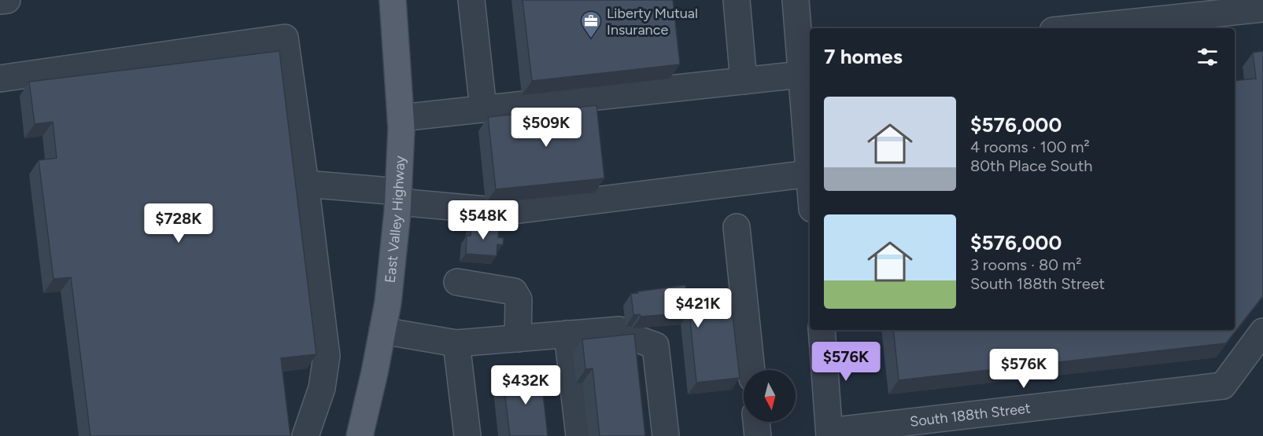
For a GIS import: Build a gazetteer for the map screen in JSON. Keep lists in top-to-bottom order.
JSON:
{
  "streets": {
    "main road": ["East Valley Highway"],
    "street": ["South 188th Street"]
  },
  "places": {
    "office": ["Liberty Mutual Insurance"]
  },
  "north": "bottom",
  "page": {
    "heading": "7 homes",
    "list": [
      {
        "name": "$576,000",
        "note": "4 rooms · 100 m² · 80th Place South"
      },
      {
        "name": "$576,000",
        "note": "3 rooms · 80 m² · South 188th Street"
      }
    ],
    "price": [
      "$509K",
      "$548K",
      "$728K",
      "$421K",
      "$576K",
      "$576K",
      "$432K"
    ]
  }
}
